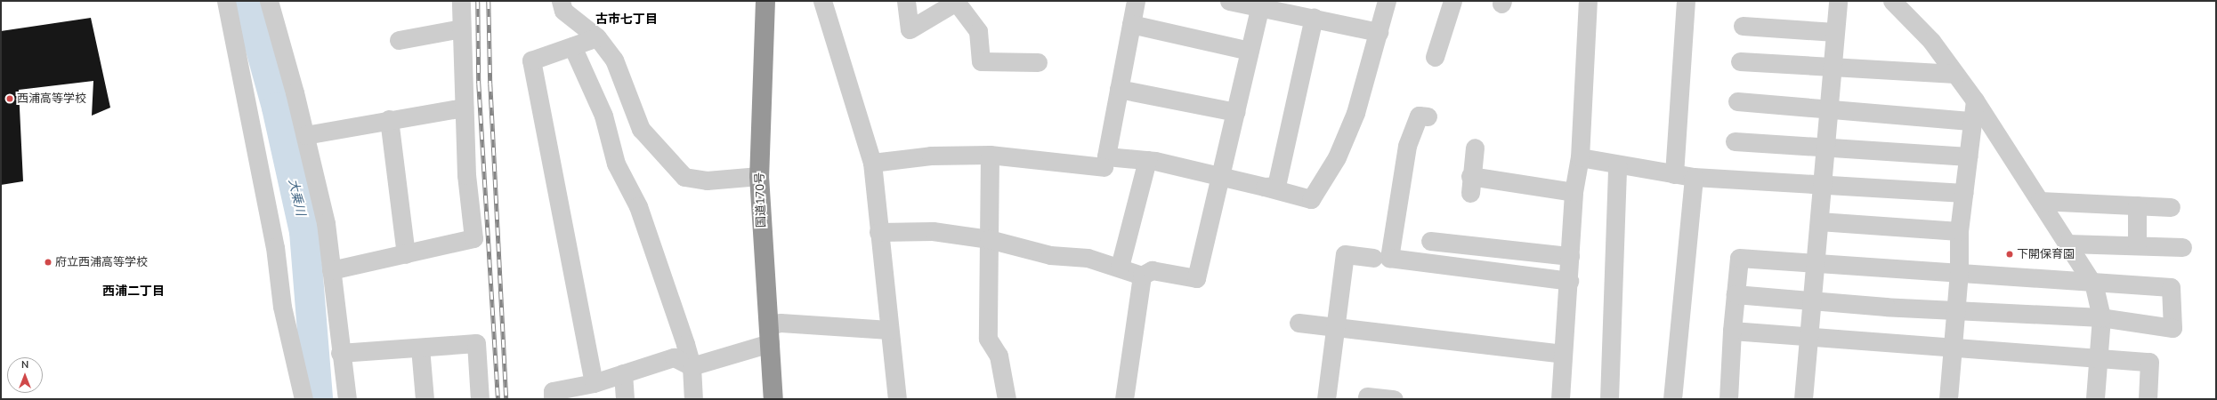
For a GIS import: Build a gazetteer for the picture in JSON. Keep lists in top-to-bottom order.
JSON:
{
  "streets": {
    "highway": ["国道170号"]
  },
  "districts": ["古市七丁目", "西浦二丁目"],
  "water": ["大乗川"],
  "places": ["西浦高等学校", "下開保育園", "府立西浦高等学校"],
  "north": "top"
}
